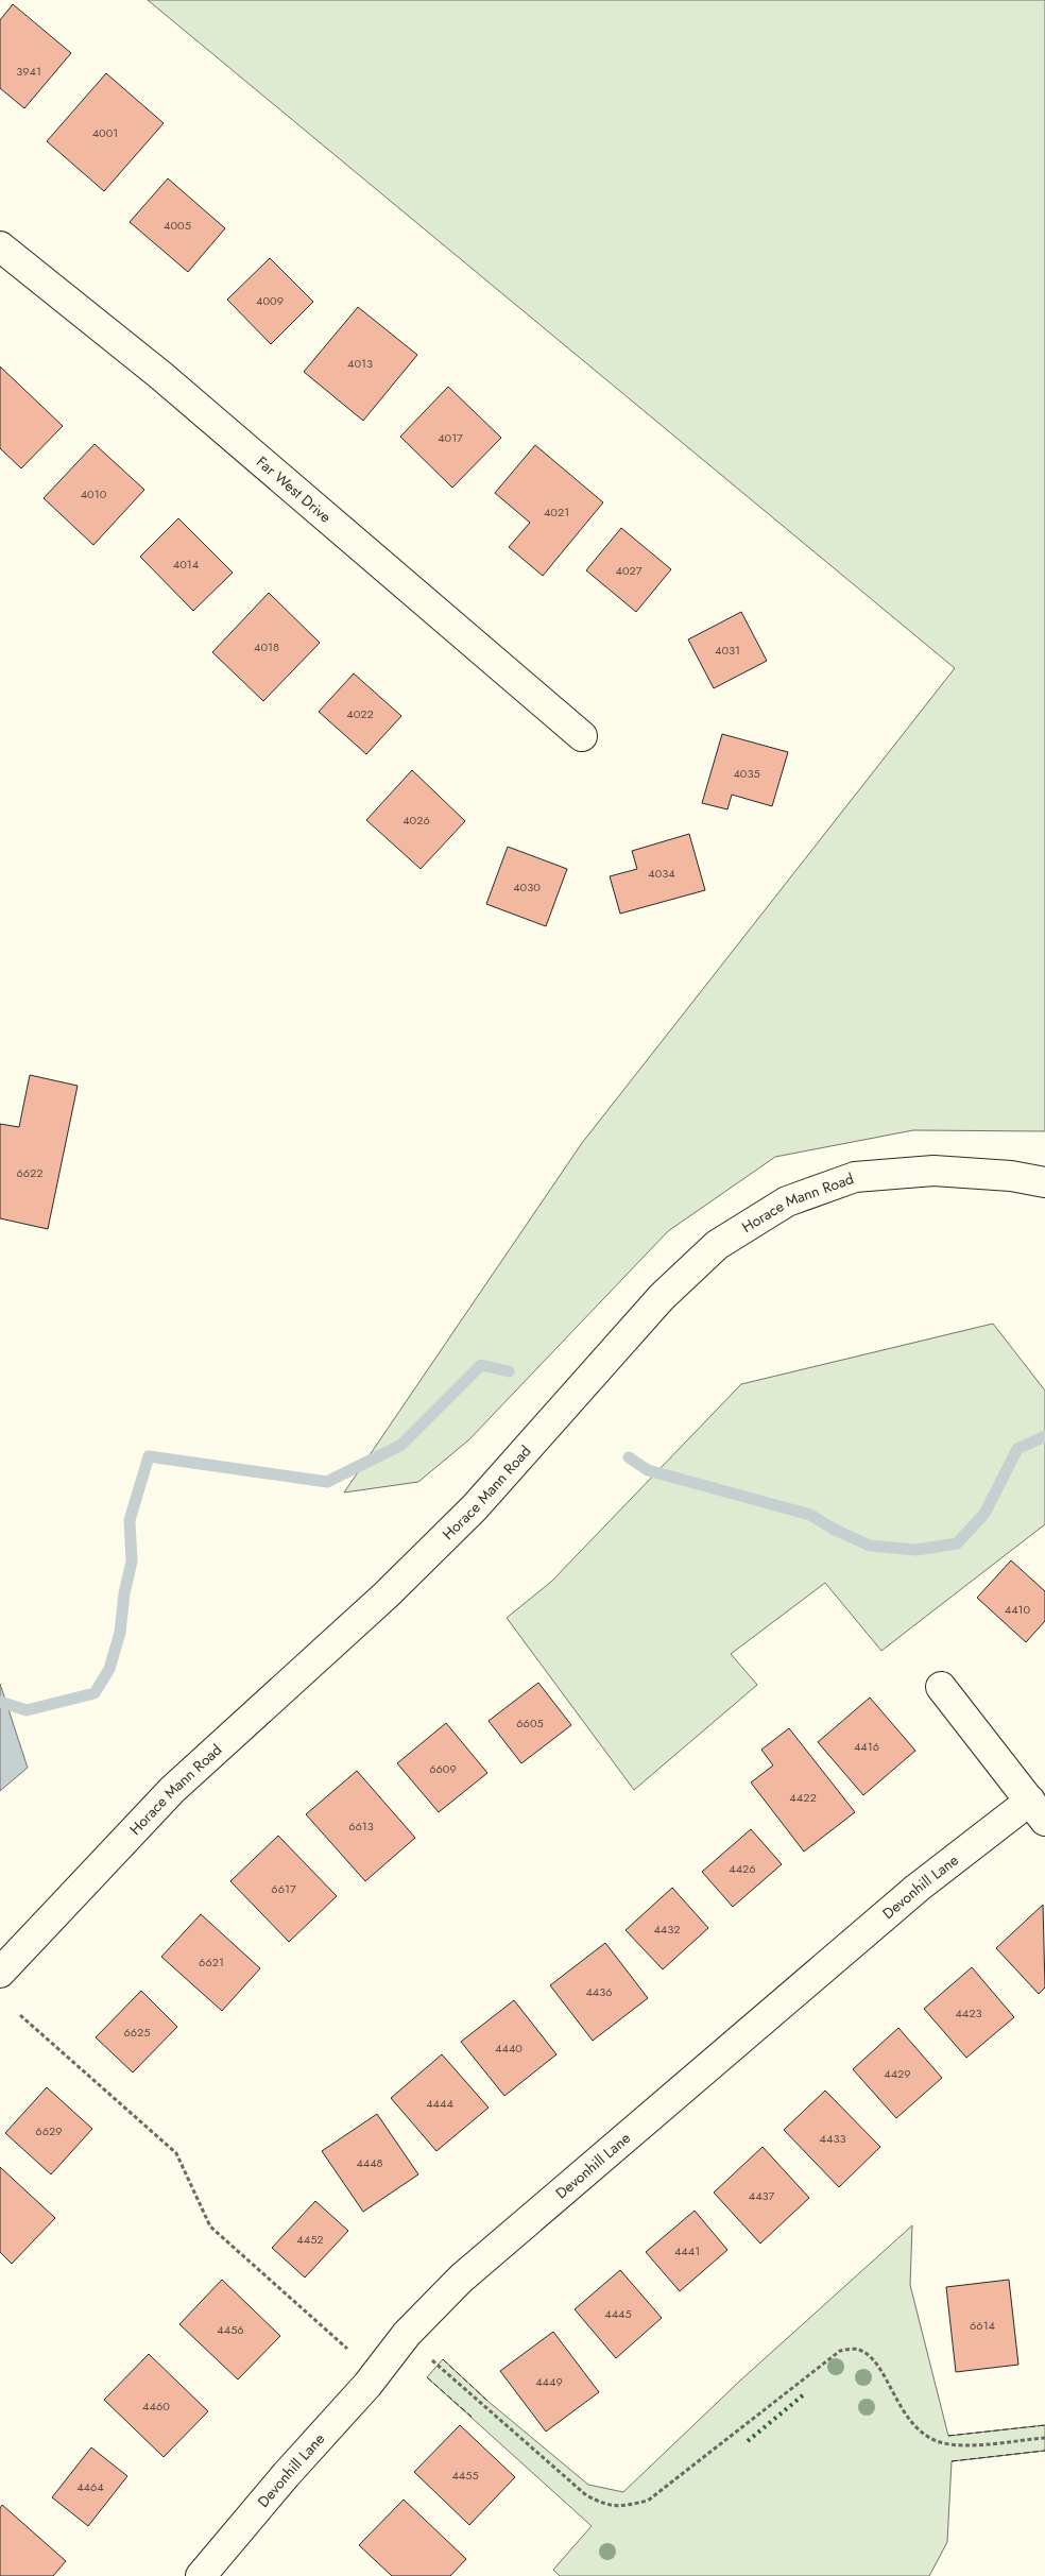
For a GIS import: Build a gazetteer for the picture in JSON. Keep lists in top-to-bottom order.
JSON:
{
  "streets": {
    "street": ["Far West Drive", "Horace Mann Road", "Devonhill Lane"]
  },
  "house_numbers": [
    "3941",
    "4001",
    "4005",
    "4009",
    "4013",
    "4017",
    "4010",
    "4021",
    "4014",
    "4027",
    "4018",
    "4031",
    "4022",
    "4035",
    "4026",
    "4034",
    "4030",
    "6622",
    "4410",
    "6605",
    "4416",
    "6609",
    "4422",
    "6613",
    "4426",
    "6617",
    "4432",
    "6621",
    "4436",
    "4423",
    "6625",
    "4440",
    "4429",
    "4444",
    "6629",
    "4433",
    "4448",
    "4437",
    "4452",
    "4441",
    "4445",
    "6614",
    "4456",
    "4449",
    "4460",
    "4455",
    "4464"
  ]
}
